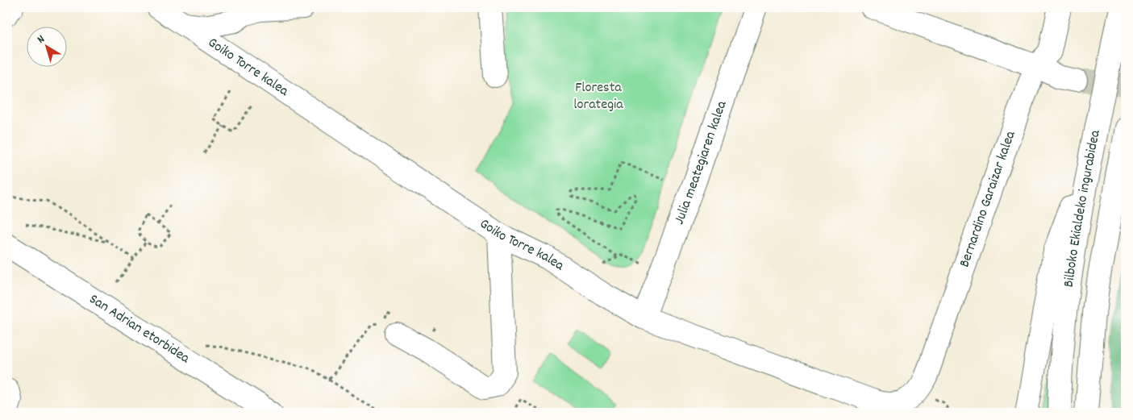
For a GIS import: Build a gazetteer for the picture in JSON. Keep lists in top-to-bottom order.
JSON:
{
  "streets": {
    "main road": [
      "Goiko Torre kalea",
      "Julia meategiaren kalea",
      "Bernardino Garaizar kalea",
      "Bilboko Ekialdeko ingurabidea",
      "San Adrian etorbidea"
    ]
  },
  "crossings": [
    ["Goiko Torre kalea", "Julia meategiaren kalea"],
    ["Goiko Torre kalea", "Bernardino Garaizar kalea"]
  ],
  "parks": ["Floresta lorategia"],
  "north": "top left"
}
